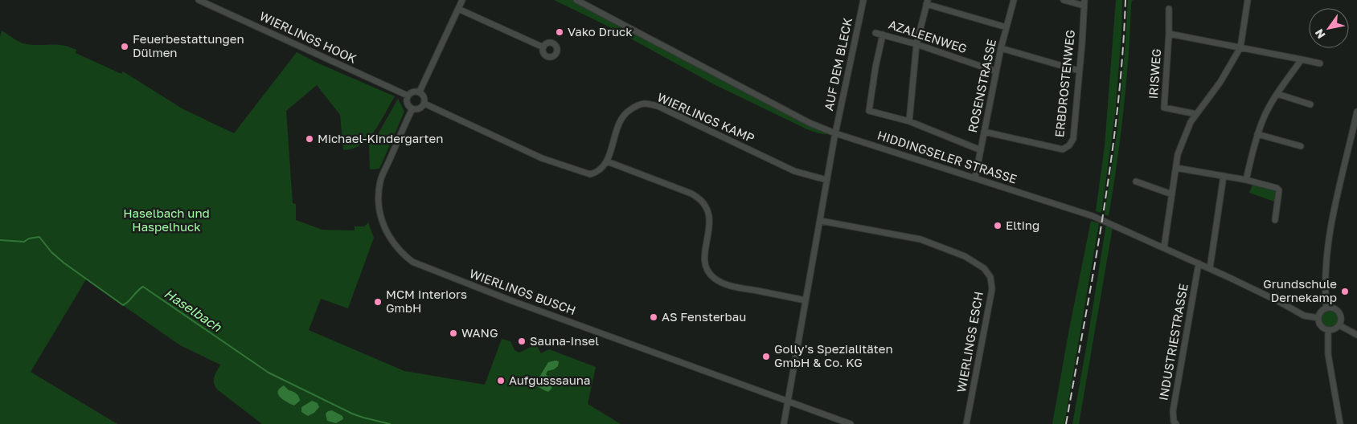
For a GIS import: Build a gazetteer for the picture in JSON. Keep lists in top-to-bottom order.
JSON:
{
  "streets": {
    "street": [
      "AZALEENWEG",
      "WIERLINGS HOOK",
      "AUF DEM BLECK",
      "IRISWEG",
      "ERBDROSTENWEG",
      "ROSENSTRASSE",
      "WIERLINGS KAMP",
      "HIDDINGSELER STRASSE",
      "WIERLINGS BUSCH",
      "WIERLINGS ESCH",
      "INDUSTRIESTRASSE"
    ]
  },
  "crossings": [
    ["AZALEENWEG", "ROSENSTRASSE"],
    ["WIERLINGS HOOK", "WIERLINGS BUSCH"],
    ["AUF DEM BLECK", "HIDDINGSELER STRASSE"],
    ["ERBDROSTENWEG", "ROSENSTRASSE"],
    ["ROSENSTRASSE", "HIDDINGSELER STRASSE"],
    ["HIDDINGSELER STRASSE", "INDUSTRIESTRASSE"]
  ],
  "water": ["Haselbach"],
  "parks": ["Haselbach und Haspelhuck"],
  "places": [
    "Vako Druck",
    "Feuerbestattungen Dülmen",
    "Michael-Kindergarten",
    "Elting",
    "Grundschule Dernekamp",
    "MCM Interiors GmbH",
    "AS Fensterbau",
    "WANG",
    "Sauna-Insel",
    "Golly's Spezialitäten GmbH & Co. KG",
    "Aufgusssauna"
  ],
  "north": "bottom left"
}
